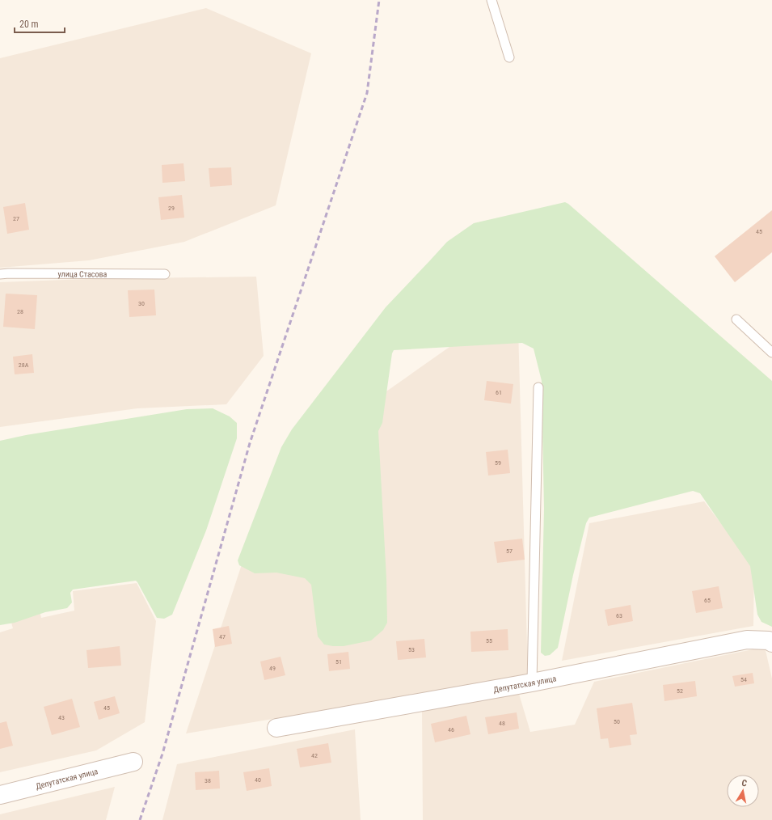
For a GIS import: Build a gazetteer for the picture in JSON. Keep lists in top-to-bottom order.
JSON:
{
  "streets": {
    "street": ["Депутатская улица"],
    "lane": ["улица Стасова"]
  },
  "house_numbers": [
    "29",
    "27",
    "45",
    "30",
    "28",
    "28А",
    "61",
    "59",
    "57",
    "65",
    "63",
    "47",
    "55",
    "53",
    "51",
    "49",
    "54",
    "52",
    "45",
    "43",
    "50",
    "48",
    "46",
    "42",
    "40",
    "38"
  ],
  "scale_bar": "20 m",
  "north": "top"
}
